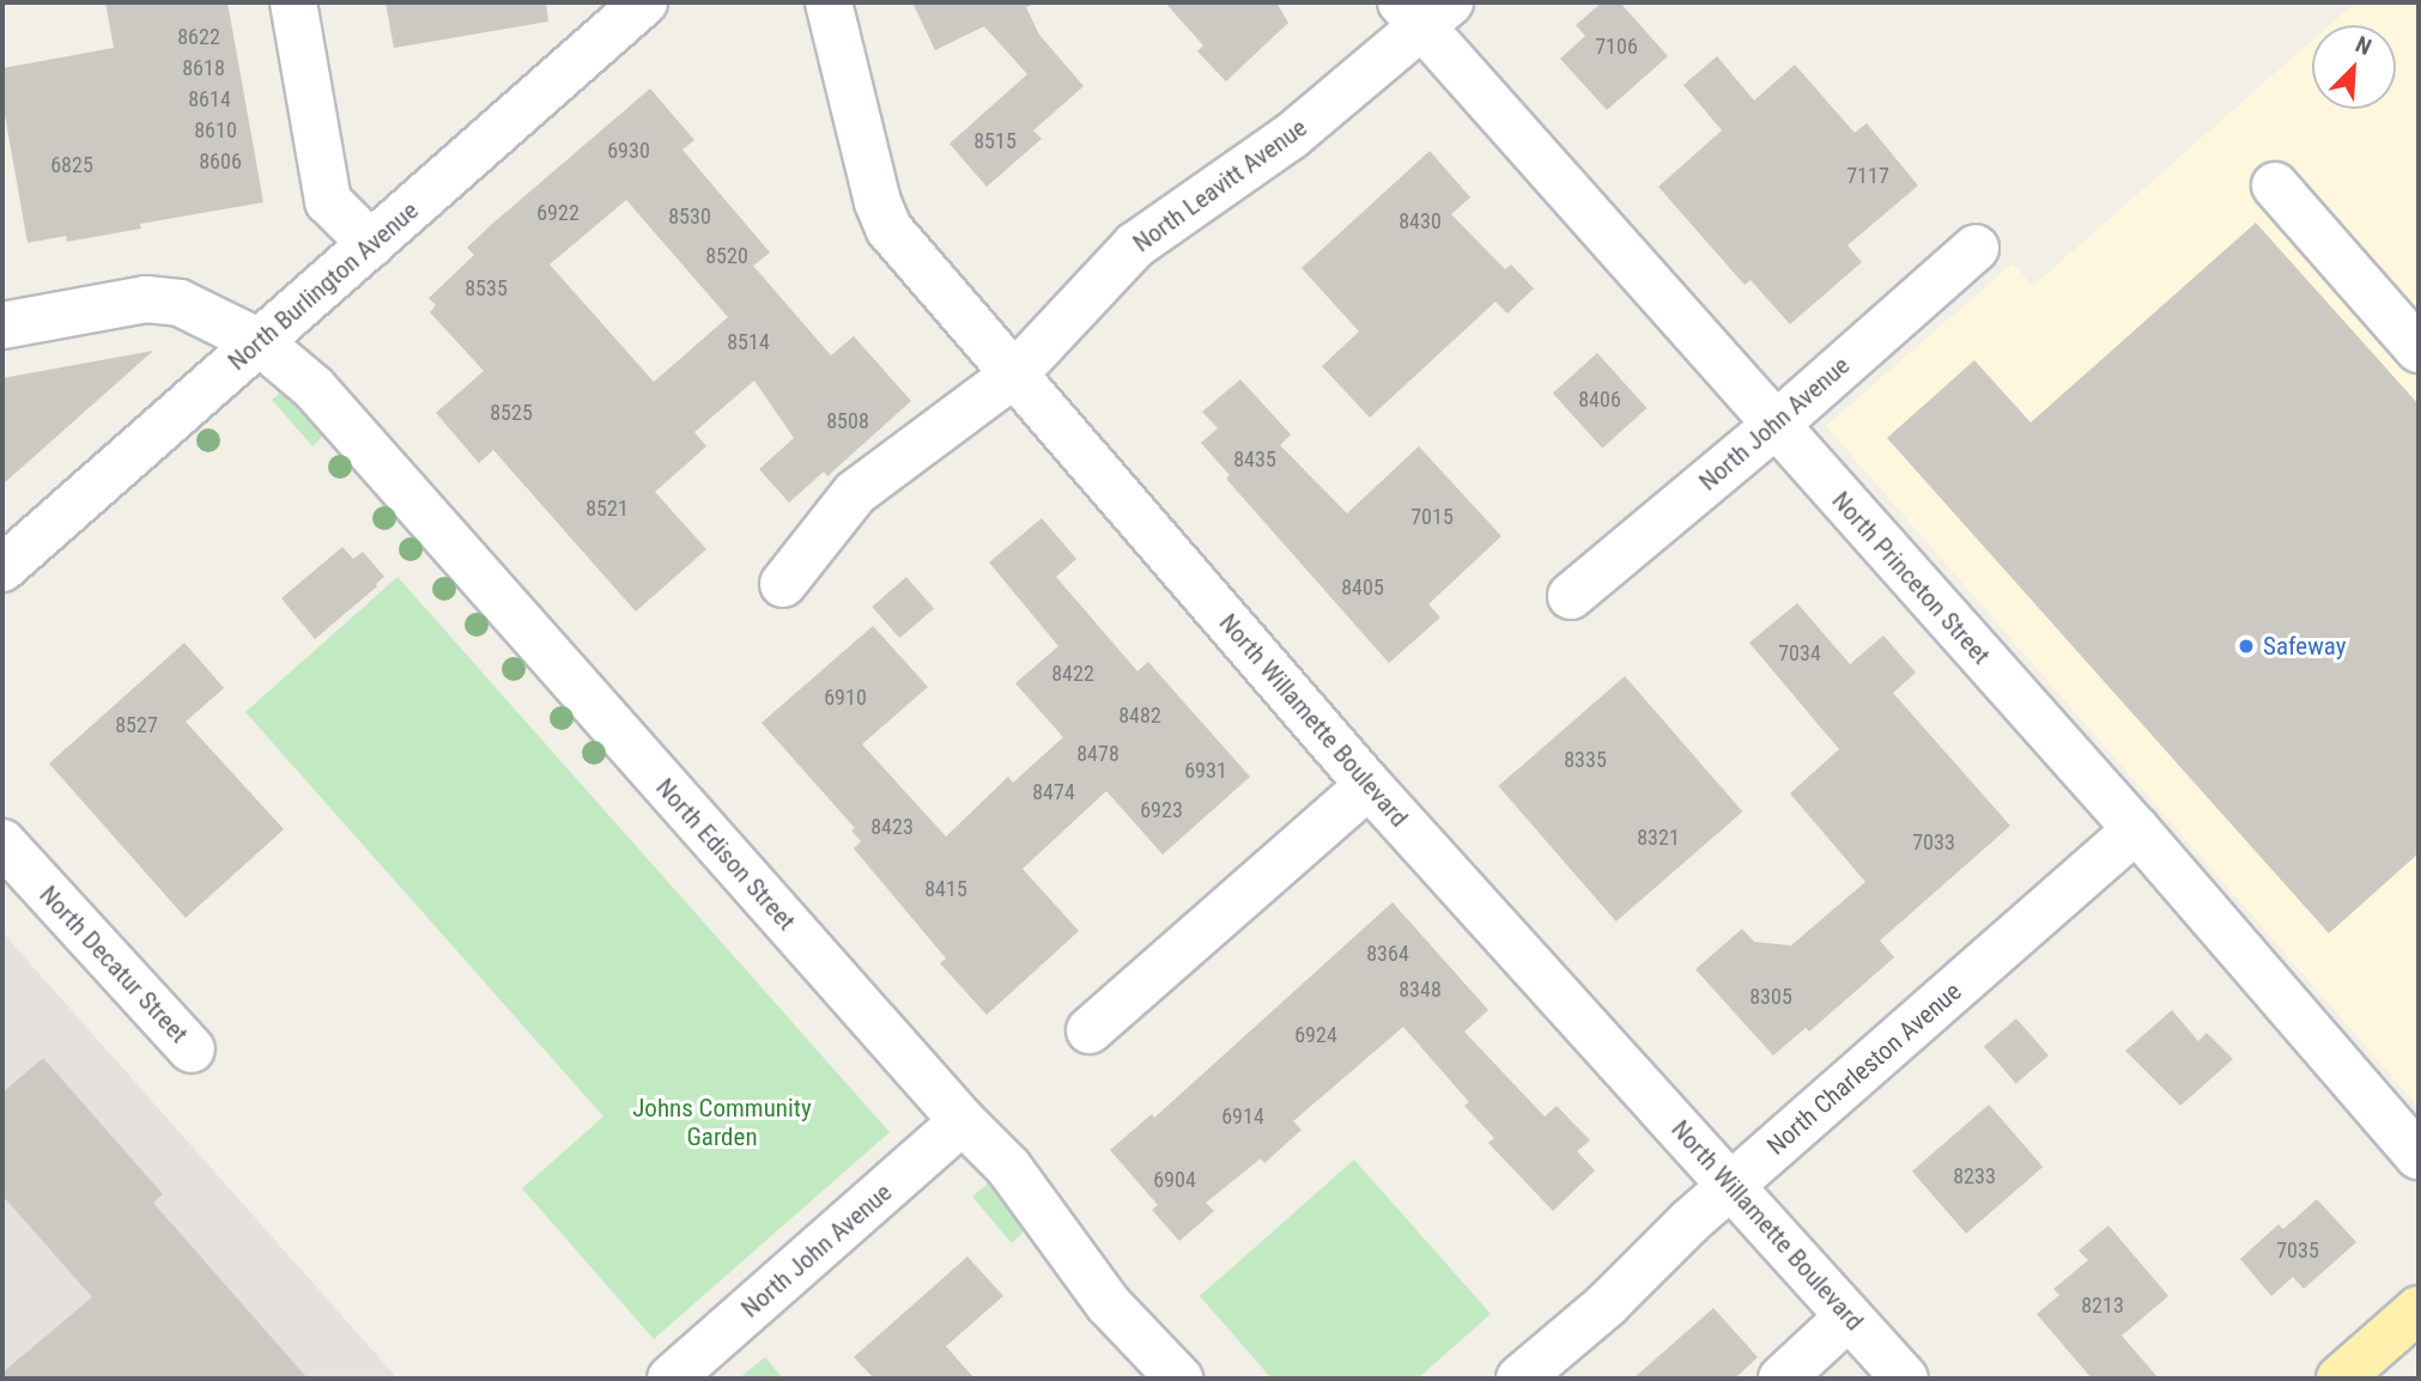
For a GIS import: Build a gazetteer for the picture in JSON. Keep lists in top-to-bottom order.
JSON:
{
  "streets": {
    "street": [
      "North Leavitt Avenue",
      "North Burlington Avenue",
      "North John Avenue",
      "North Princeton Street",
      "North Willamette Boulevard",
      "North Edison Street",
      "North Decatur Street",
      "North Charleston Avenue"
    ]
  },
  "crossings": [
    ["North Leavitt Avenue", "North Princeton Street"],
    ["North Leavitt Avenue", "North Willamette Boulevard"],
    ["North Burlington Avenue", "North Edison Street"],
    ["North John Avenue", "North Princeton Street"],
    ["North John Avenue", "North Edison Street"],
    ["North Princeton Street", "North Charleston Avenue"],
    ["North Willamette Boulevard", "North Charleston Avenue"]
  ],
  "parks": ["Johns Community Garden"],
  "places": ["Safeway"],
  "house_numbers": [
    "8622",
    "7106",
    "8618",
    "8614",
    "8610",
    "8515",
    "6930",
    "8606",
    "6825",
    "7117",
    "6922",
    "8530",
    "8430",
    "8520",
    "8535",
    "8514",
    "8406",
    "8525",
    "8508",
    "8435",
    "8521",
    "7015",
    "8405",
    "7034",
    "8422",
    "6910",
    "8482",
    "8527",
    "8478",
    "8335",
    "6931",
    "8474",
    "6923",
    "8423",
    "8321",
    "7033",
    "8415",
    "8364",
    "8348",
    "8305",
    "6924",
    "6914",
    "8233",
    "6904",
    "7035",
    "8213"
  ],
  "north": "top right"
}
